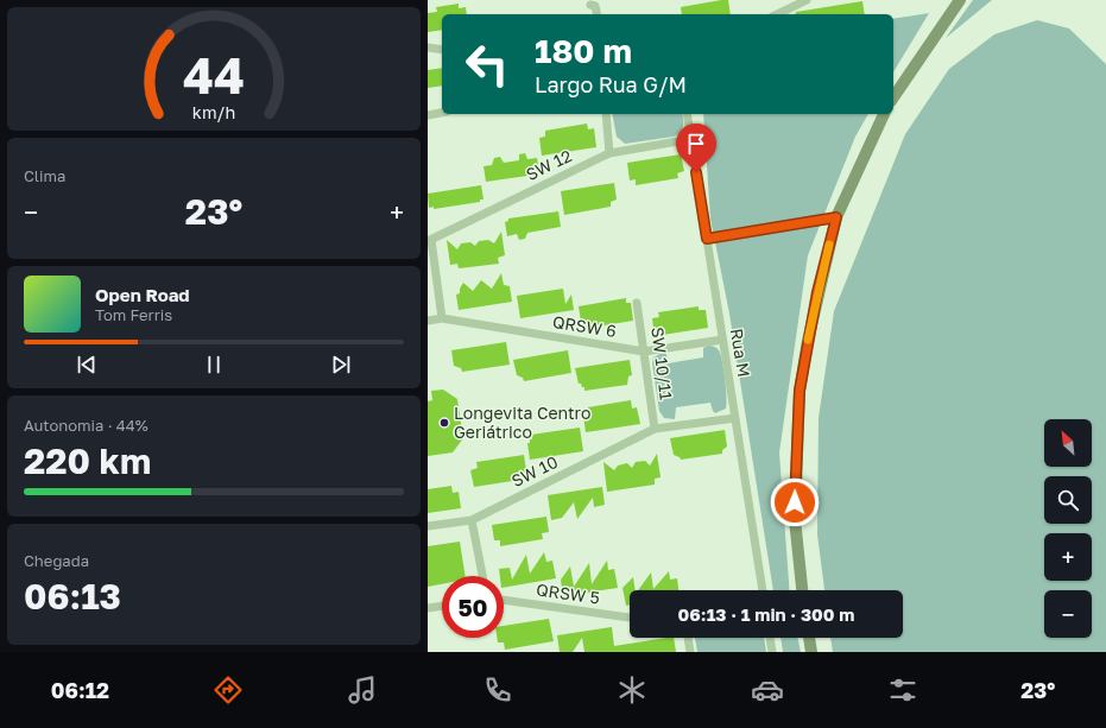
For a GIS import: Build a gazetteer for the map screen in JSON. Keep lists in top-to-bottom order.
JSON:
{
  "streets": {
    "street": [
      "SW 12",
      "QRSW 6",
      "Rua M",
      "SW 10/11",
      "SW 10",
      "QRSW 5"
    ]
  },
  "crossings": [
    ["SW 12", "Rua M"],
    ["QRSW 6", "Rua M"],
    ["QRSW 6", "SW 10/11"],
    ["Rua M", "SW 10"],
    ["SW 10/11", "SW 10"]
  ],
  "places": ["Longevita Centro Geriátrico"],
  "north": "top left",
  "page": {
    "turn": ["180 m", "Largo Rua G/M"],
    "tile": [
      "Clima",
      ["Autonomia · 44%", "220 km"],
      ["Chegada", "06:13"]
    ],
    "heat": ["−", "23°", "+"],
    "song": ["Open Road", "Tom Ferris"],
    "map_buttons": ["+", "−"],
    "limit": "50",
    "trip": "06:13 · 1 min · 300 m",
    "tabs": ["06:12", "23°"],
    "gauge": ["44", "km/h"]
  }
}
